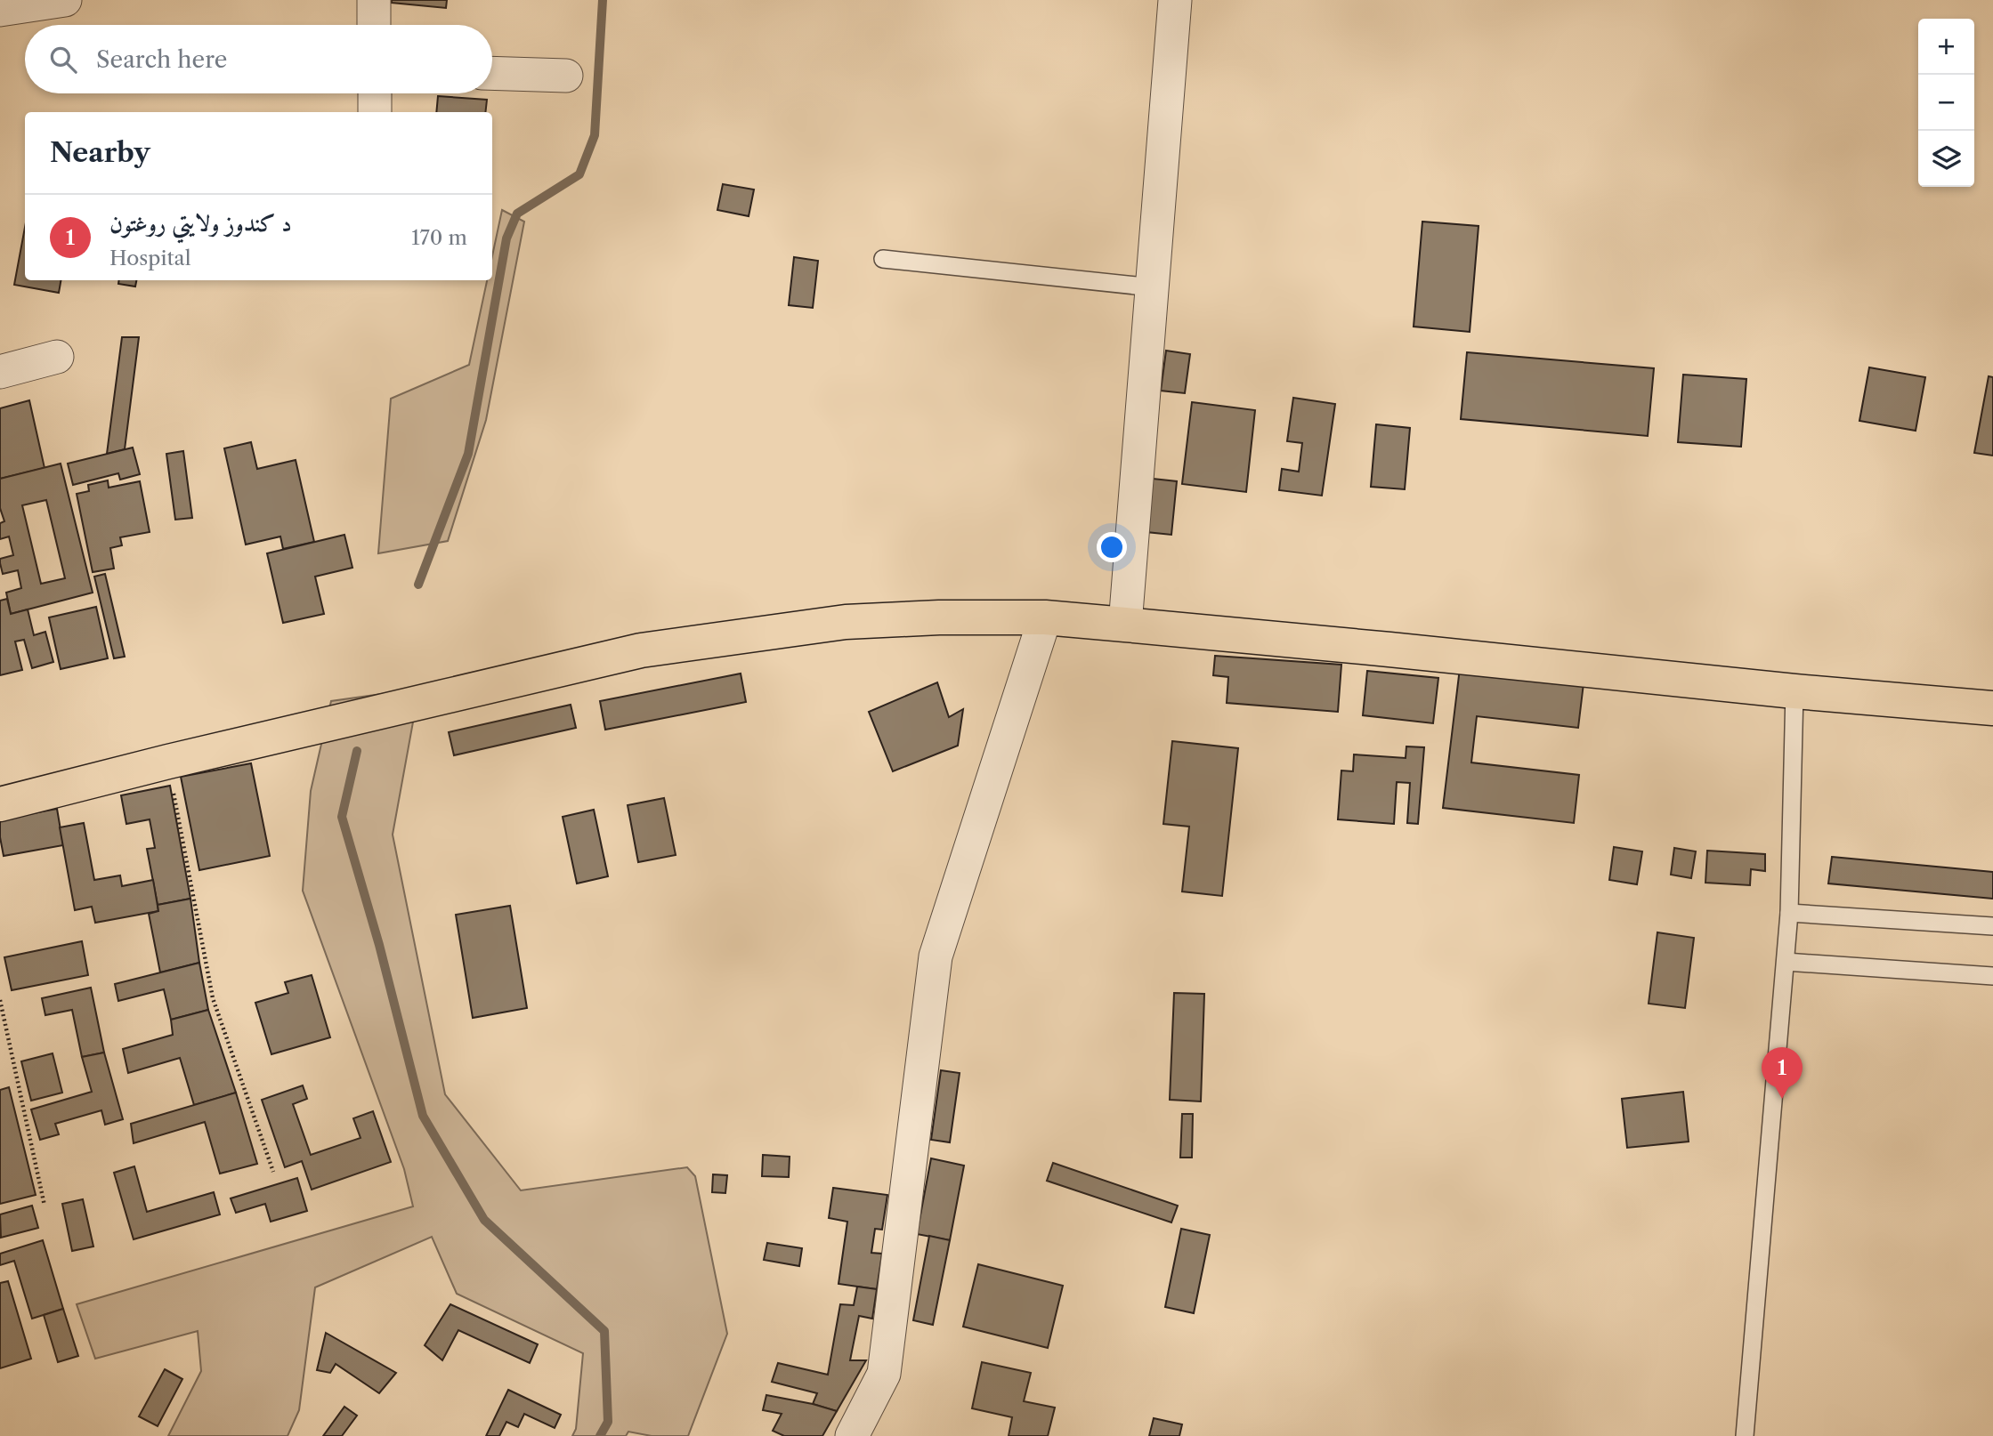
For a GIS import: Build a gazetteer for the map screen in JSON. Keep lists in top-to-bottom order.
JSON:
{
  "page": {
    "map_buttons": ["+", "−"],
    "search": "Search here",
    "heading": "Nearby",
    "list": [
      {
        "mark": "1",
        "name": "د کندوز ولایتي روغتون",
        "note": "Hospital",
        "value": "170 m"
      }
    ],
    "pins": "1"
  }
}
